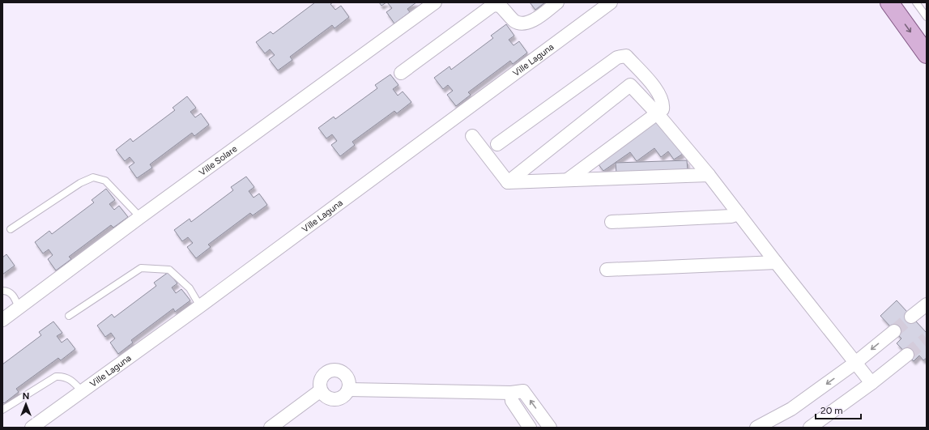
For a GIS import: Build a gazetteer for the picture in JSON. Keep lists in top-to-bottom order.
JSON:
{
  "streets": {
    "street": ["Ville Laguna", "Ville Solare"]
  },
  "scale_bar": "20 m",
  "north": "top"
}
